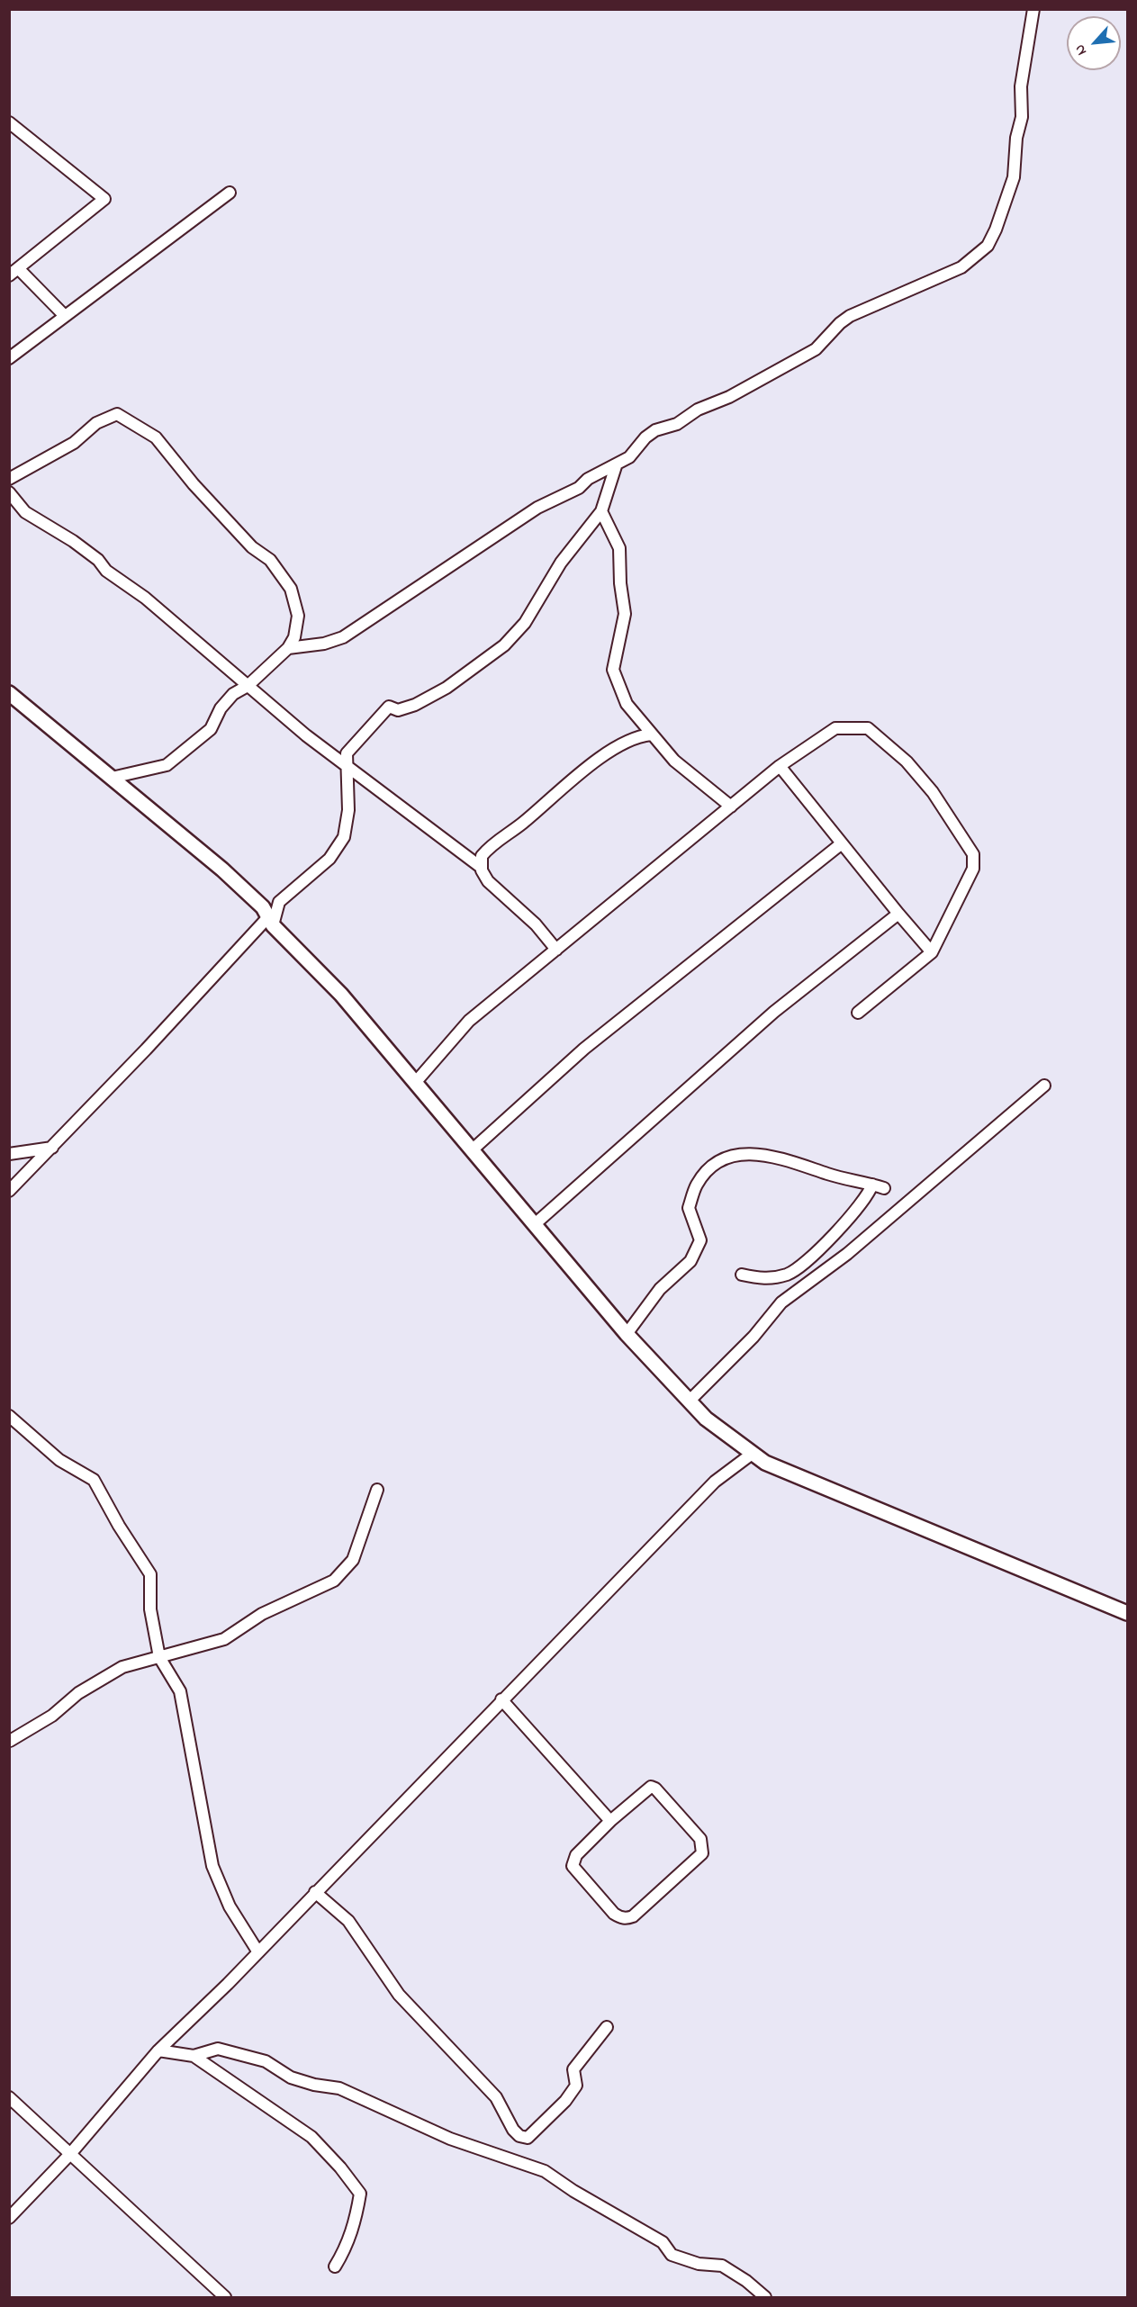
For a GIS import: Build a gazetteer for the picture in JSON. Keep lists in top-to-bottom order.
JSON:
{
  "north": "bottom left"
}
